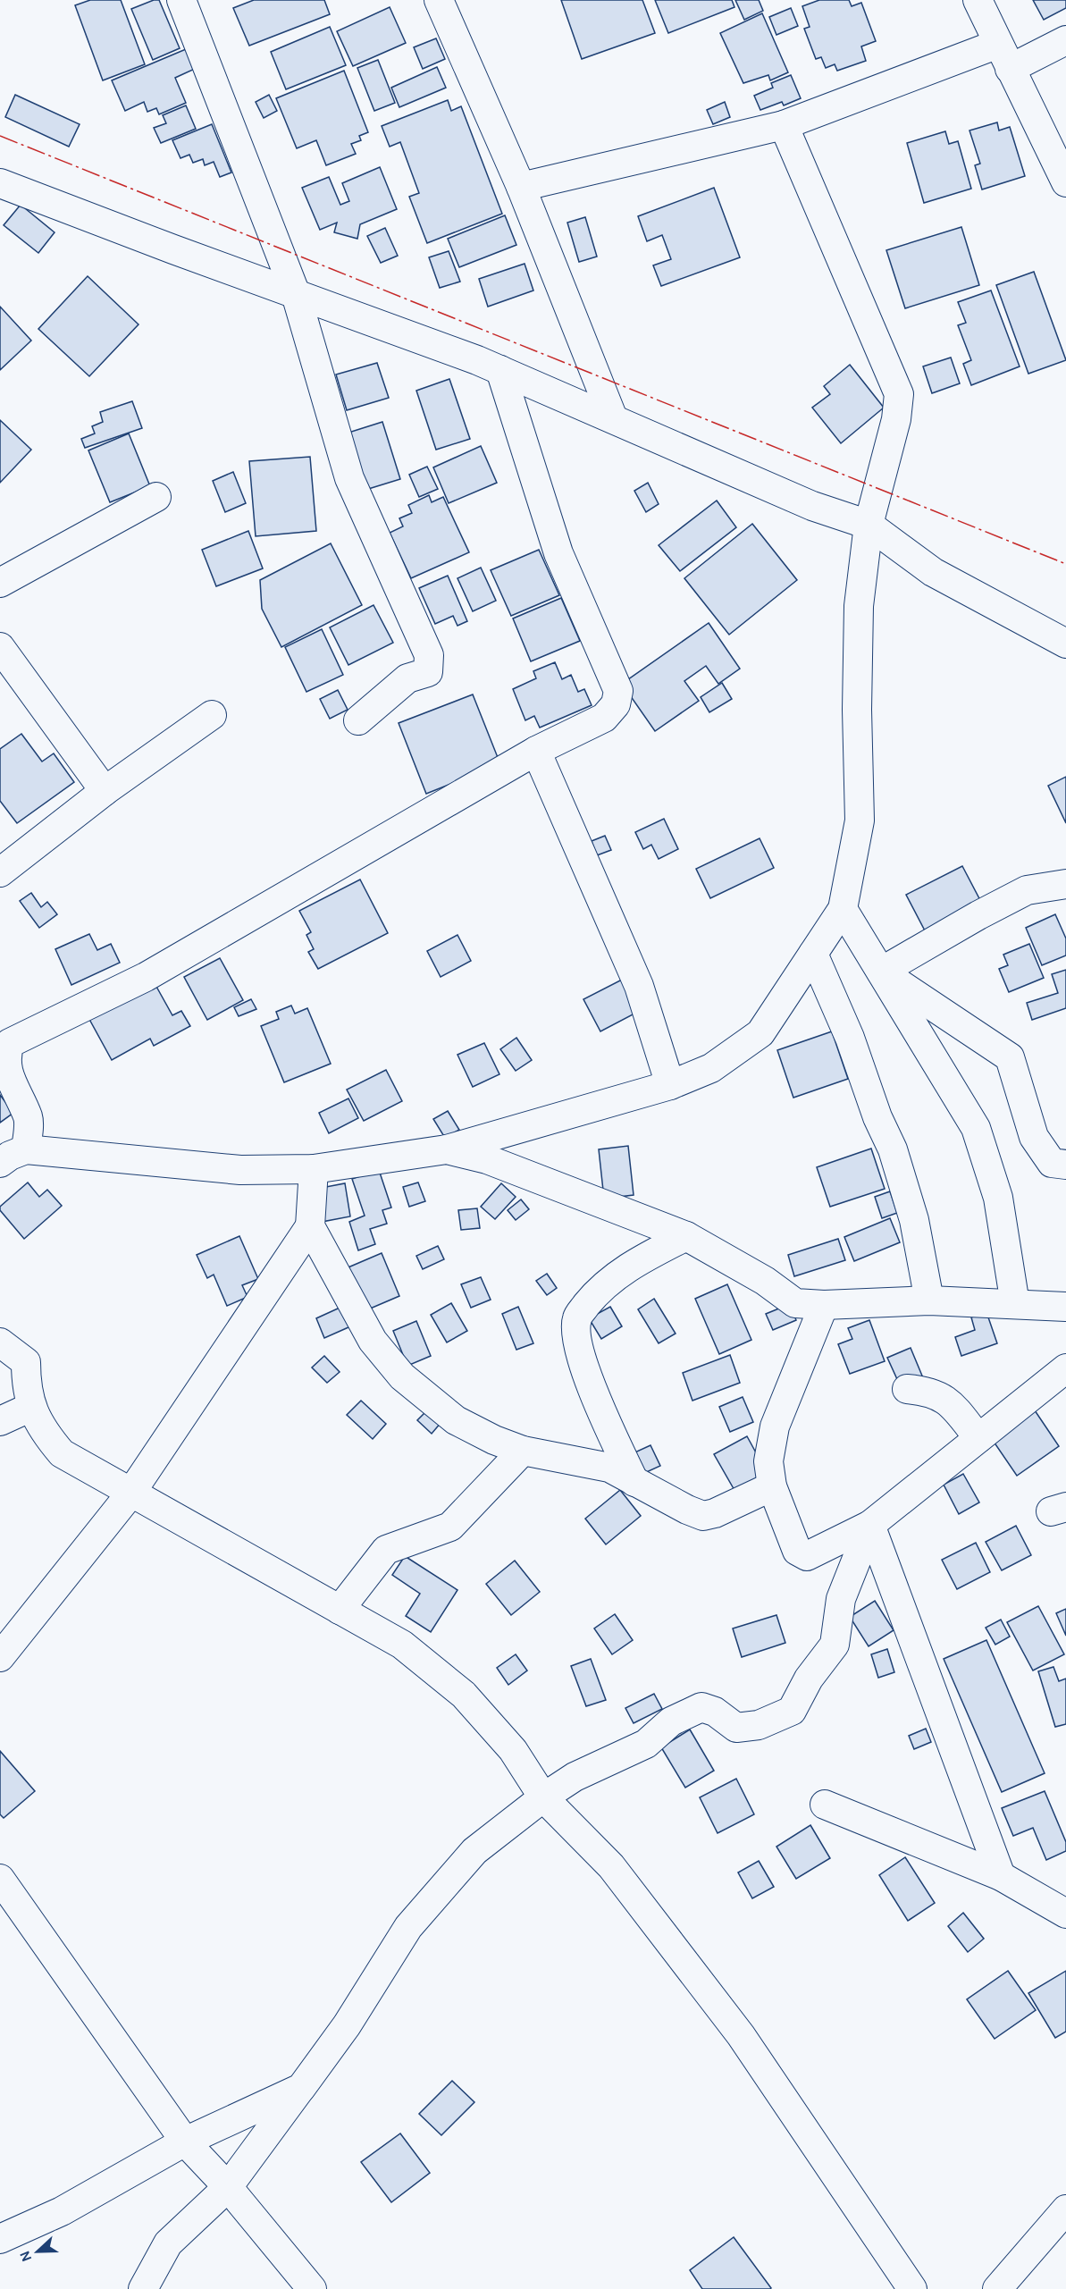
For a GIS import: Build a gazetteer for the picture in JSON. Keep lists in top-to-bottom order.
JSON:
{
  "north": "left"
}
